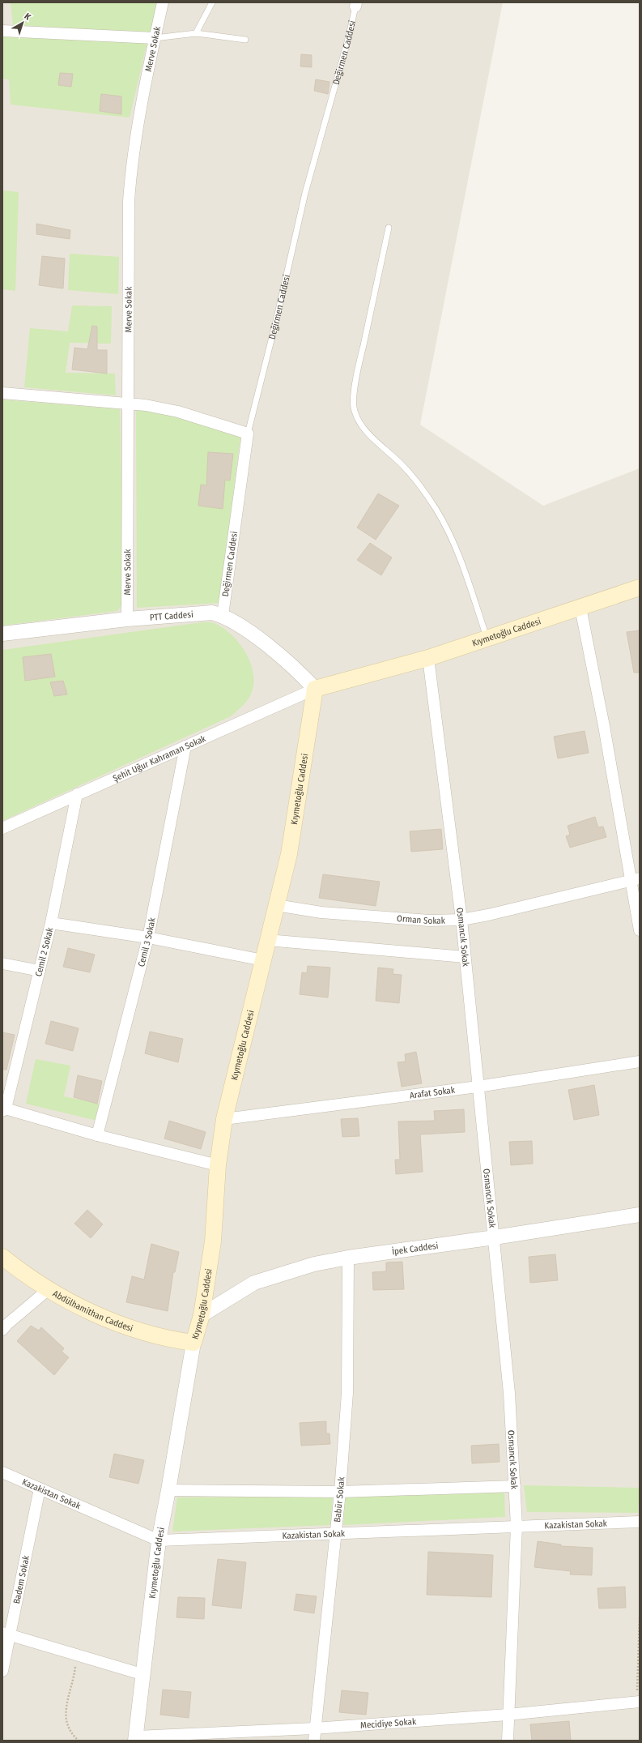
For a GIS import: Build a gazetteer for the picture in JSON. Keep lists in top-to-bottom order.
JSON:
{
  "streets": {
    "main road": ["Kıymetoğlu Caddesi", "Abdülhamithan Caddesi"],
    "street": [
      "Merve Sokak",
      "Değirmen Caddesi",
      "PTT Caddesi",
      "Şehit Uğur Kahraman Sokak",
      "Orman Sokak",
      "Osmancık Sokak",
      "Cemil 3 Sokak",
      "Cemil 2 Sokak",
      "Arafat Sokak",
      "İpek Caddesi",
      "Kazakistan Sokak",
      "Babür Sokak",
      "Badem Sokak",
      "Mecidiye Sokak"
    ]
  },
  "crossings": [
    ["Merve Sokak", "PTT Caddesi"],
    ["Değirmen Caddesi", "PTT Caddesi"],
    ["PTT Caddesi", "Kıymetoğlu Caddesi"],
    ["PTT Caddesi", "Şehit Uğur Kahraman Sokak"],
    ["Kıymetoğlu Caddesi", "Şehit Uğur Kahraman Sokak"],
    ["Kıymetoğlu Caddesi", "Orman Sokak"],
    ["Kıymetoğlu Caddesi", "Osmancık Sokak"],
    ["Kıymetoğlu Caddesi", "Arafat Sokak"],
    ["Kıymetoğlu Caddesi", "İpek Caddesi"],
    ["Kıymetoğlu Caddesi", "Abdülhamithan Caddesi"],
    ["Kıymetoğlu Caddesi", "Kazakistan Sokak"],
    ["Kıymetoğlu Caddesi", "Mecidiye Sokak"],
    ["Şehit Uğur Kahraman Sokak", "Cemil 3 Sokak"],
    ["Şehit Uğur Kahraman Sokak", "Cemil 2 Sokak"],
    ["Orman Sokak", "Osmancık Sokak"],
    ["Osmancık Sokak", "Arafat Sokak"],
    ["Osmancık Sokak", "İpek Caddesi"],
    ["Osmancık Sokak", "Kazakistan Sokak"],
    ["Osmancık Sokak", "Mecidiye Sokak"],
    ["İpek Caddesi", "Babür Sokak"],
    ["Kazakistan Sokak", "Babür Sokak"],
    ["Kazakistan Sokak", "Badem Sokak"],
    ["Babür Sokak", "Mecidiye Sokak"]
  ],
  "north": "top right"
}
